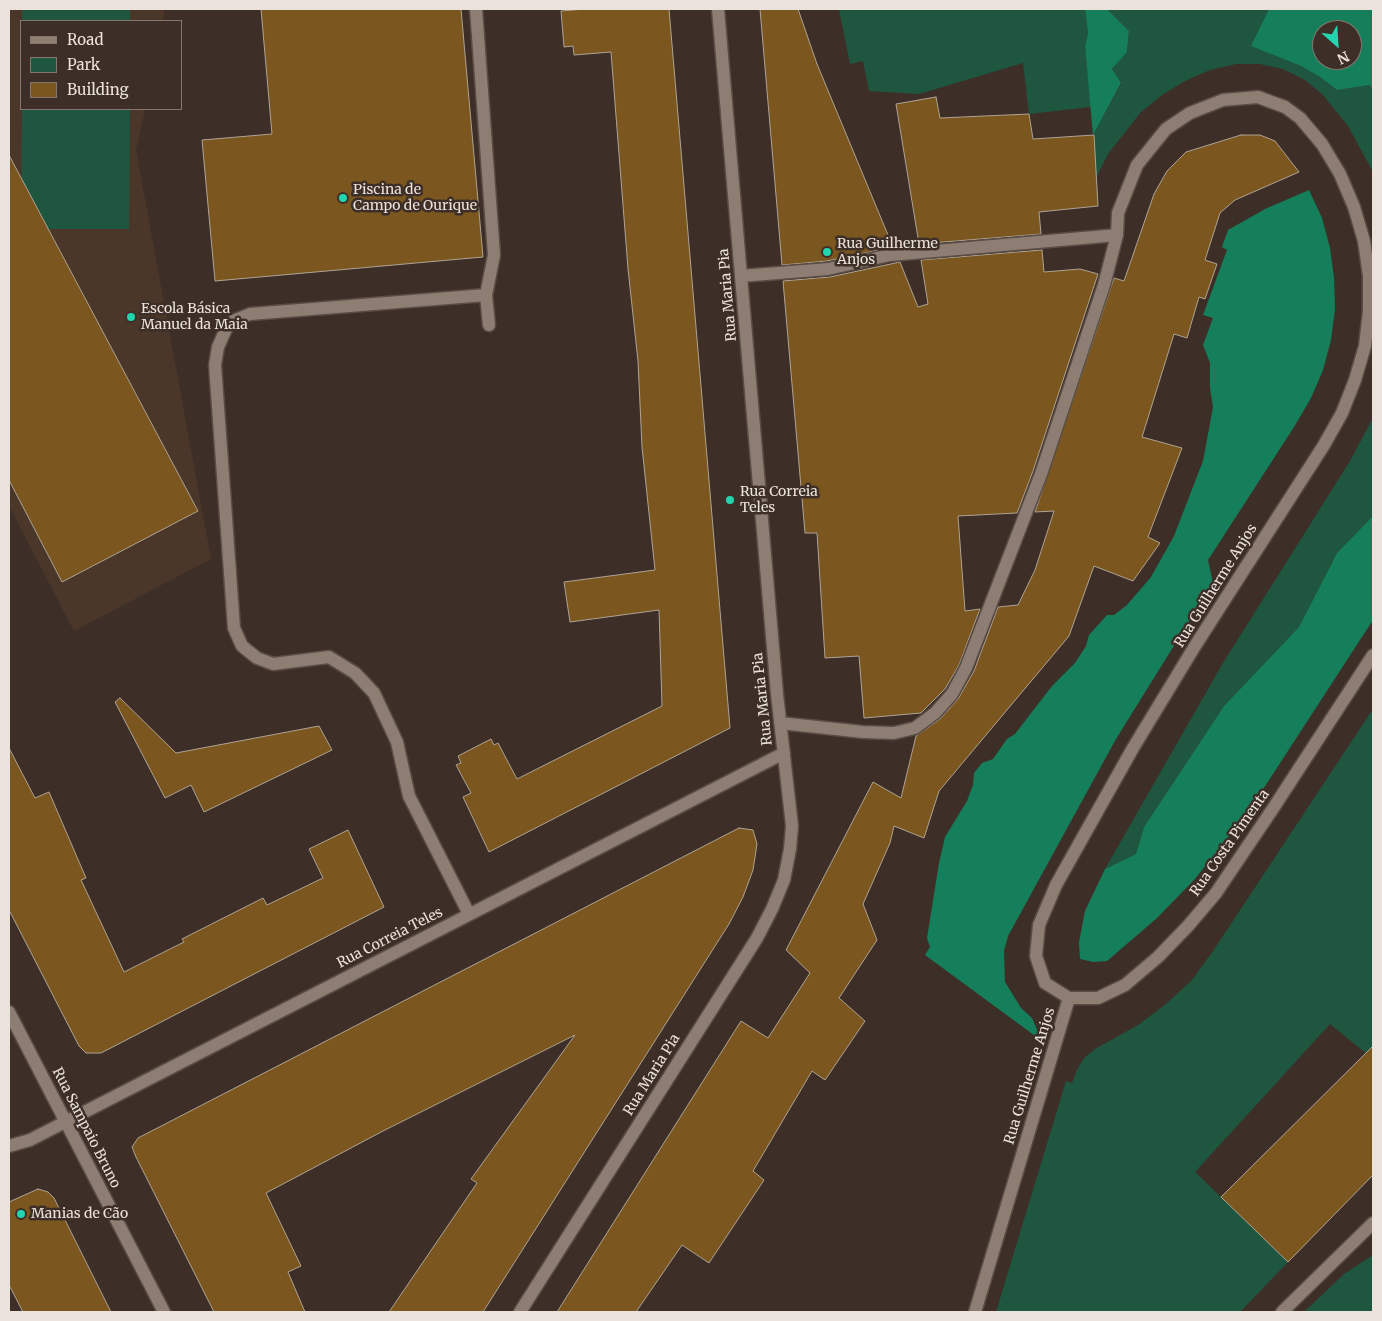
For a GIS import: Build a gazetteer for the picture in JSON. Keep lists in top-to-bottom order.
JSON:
{
  "streets": {
    "street": [
      "Rua Maria Pia",
      "Rua Guilherme Anjos",
      "Rua Costa Pimenta",
      "Rua Correia Teles",
      "Rua Sampaio Bruno"
    ]
  },
  "crossings": [
    ["Rua Maria Pia", "Rua Guilherme Anjos"],
    ["Rua Maria Pia", "Rua Correia Teles"],
    ["Rua Guilherme Anjos", "Rua Costa Pimenta"],
    ["Rua Correia Teles", "Rua Sampaio Bruno"]
  ],
  "places": [
    "Piscina de Campo de Ourique",
    "Rua Guilherme Anjos",
    "Escola Básica Manuel da Maia",
    "Rua Correia Teles",
    "Manias de Cão"
  ],
  "legend": ["Road", "Park", "Building"],
  "north": "bottom right"
}
